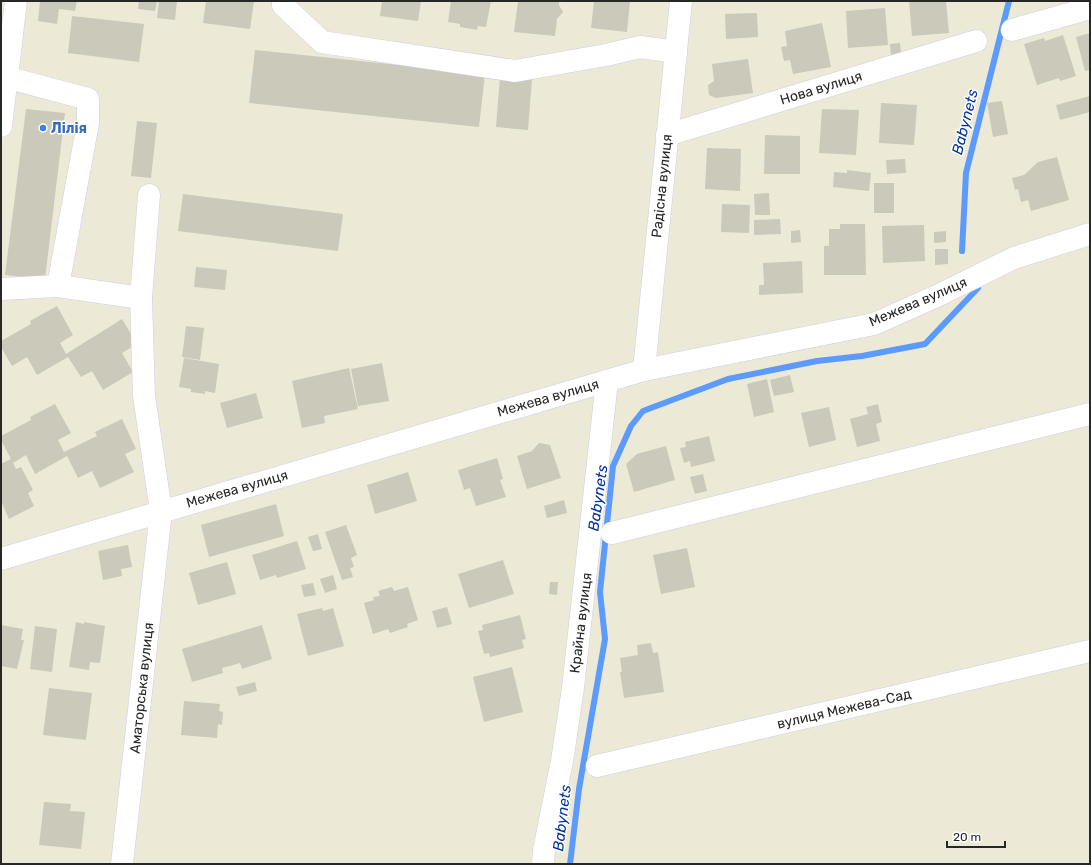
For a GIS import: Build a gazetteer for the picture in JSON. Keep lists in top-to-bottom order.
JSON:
{
  "streets": {
    "street": [
      "Нова вулиця",
      "Радісна вулиця",
      "Межева вулиця",
      "Крайна вулиця",
      "Аматорська вулиця",
      "вулиця Межева-Сад"
    ]
  },
  "crossings": [
    ["Нова вулиця", "Радісна вулиця"],
    ["Радісна вулиця", "Межева вулиця"],
    ["Межева вулиця", "Крайна вулиця"],
    ["Межева вулиця", "Аматорська вулиця"]
  ],
  "water": ["Babynets"],
  "places": ["Лілія"],
  "scale_bar": "20 m"
}
